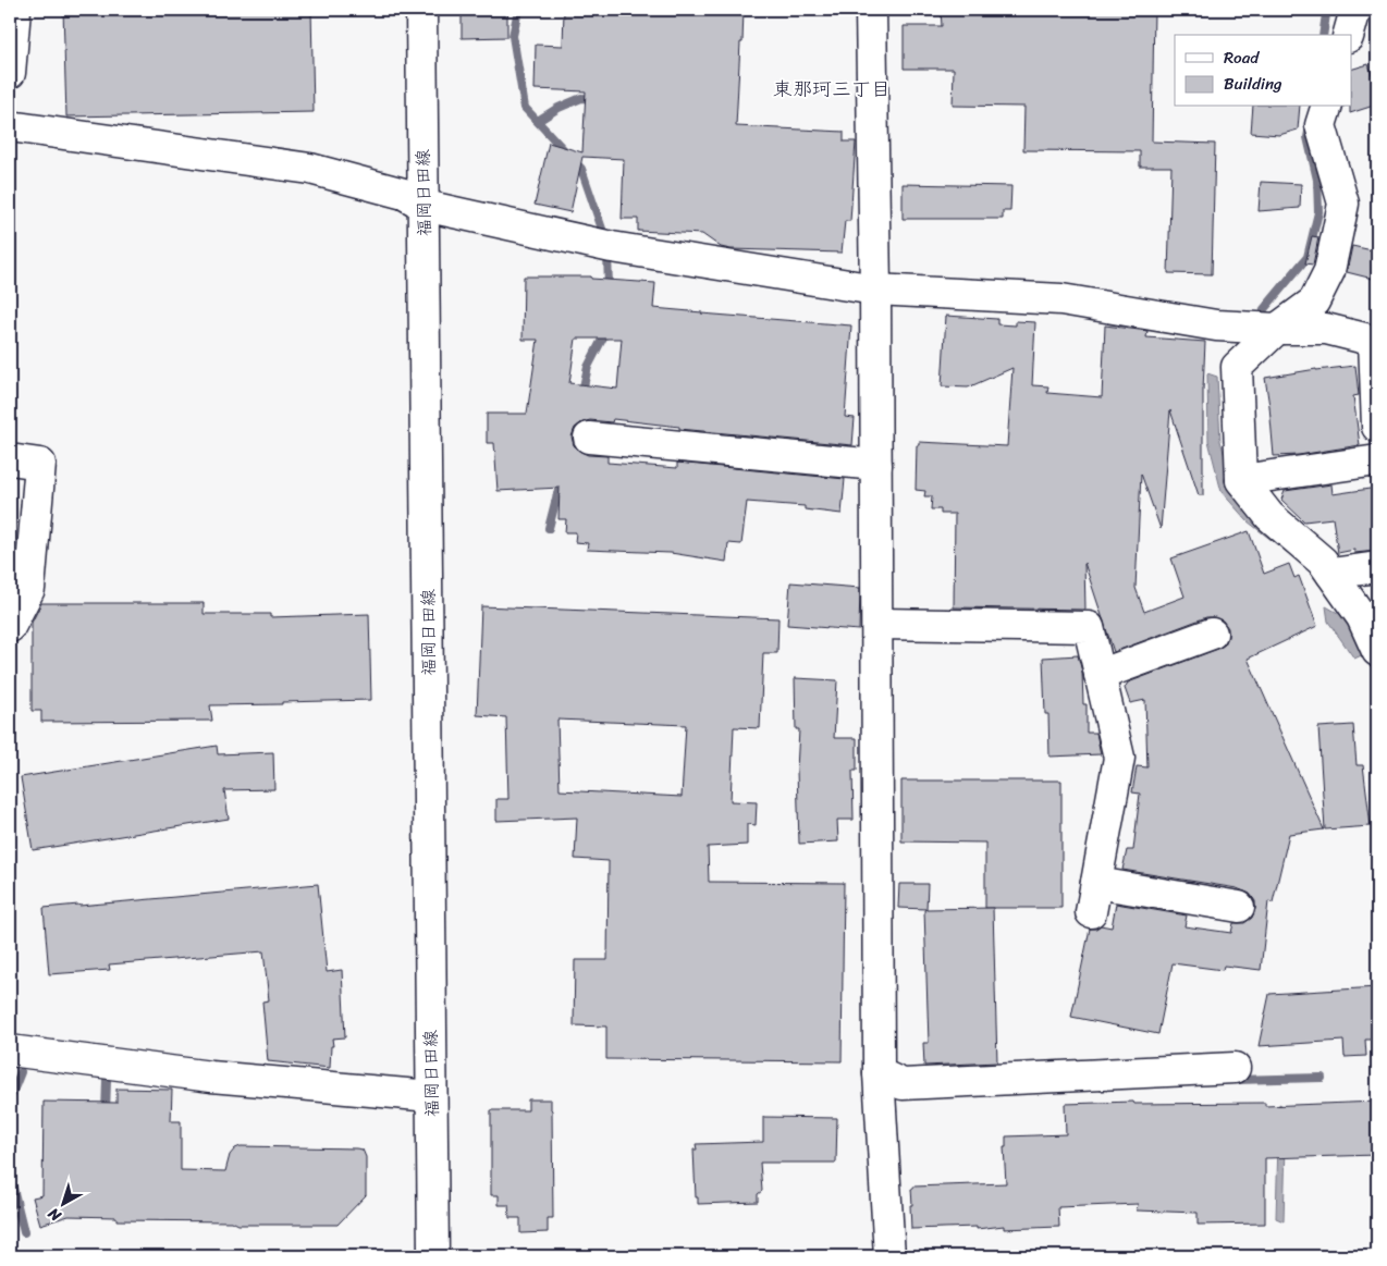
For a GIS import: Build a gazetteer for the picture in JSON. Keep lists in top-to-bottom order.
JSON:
{
  "streets": {
    "street": ["福岡日田線"]
  },
  "districts": ["東那珂三丁目"],
  "legend": ["Road", "Building"],
  "north": "bottom left"
}
